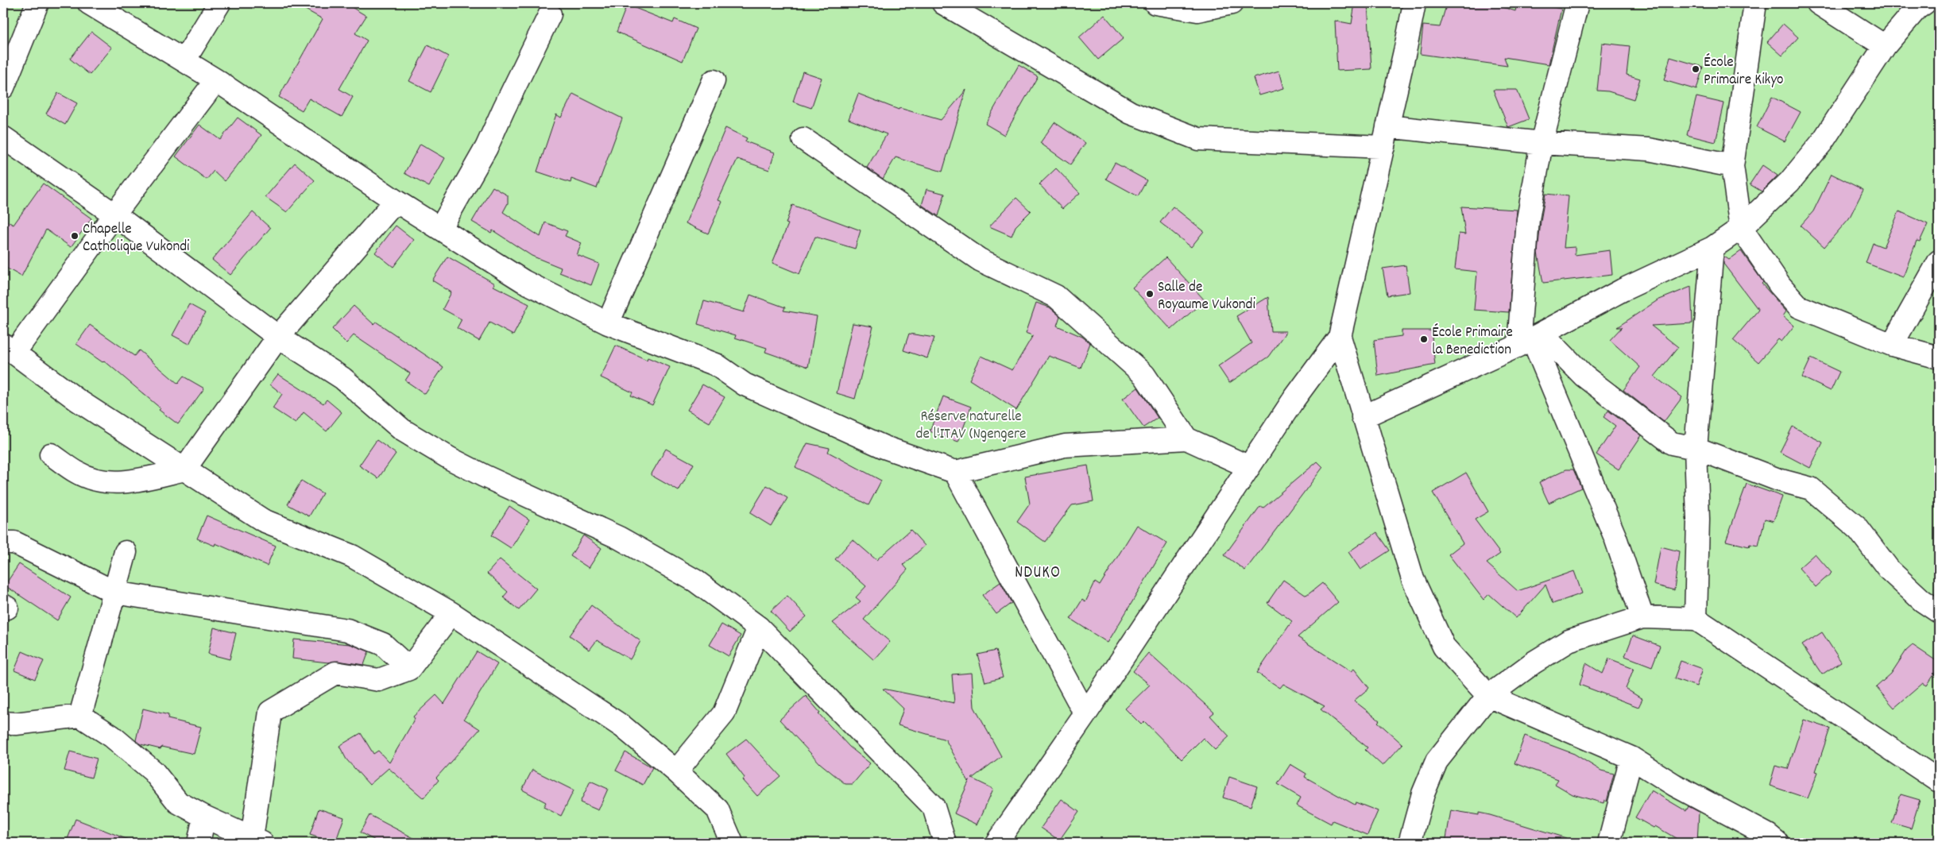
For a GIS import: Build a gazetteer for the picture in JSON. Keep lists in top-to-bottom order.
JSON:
{
  "districts": ["NDUKO"],
  "parks": ["Réserve naturelle de l'ITAV (Ngengere"],
  "places": [
    "École Primaire Kikyo",
    "Chapelle Catholique Vukondi",
    "Salle de Royaume Vukondi",
    "École Primaire la Benediction"
  ]
}
